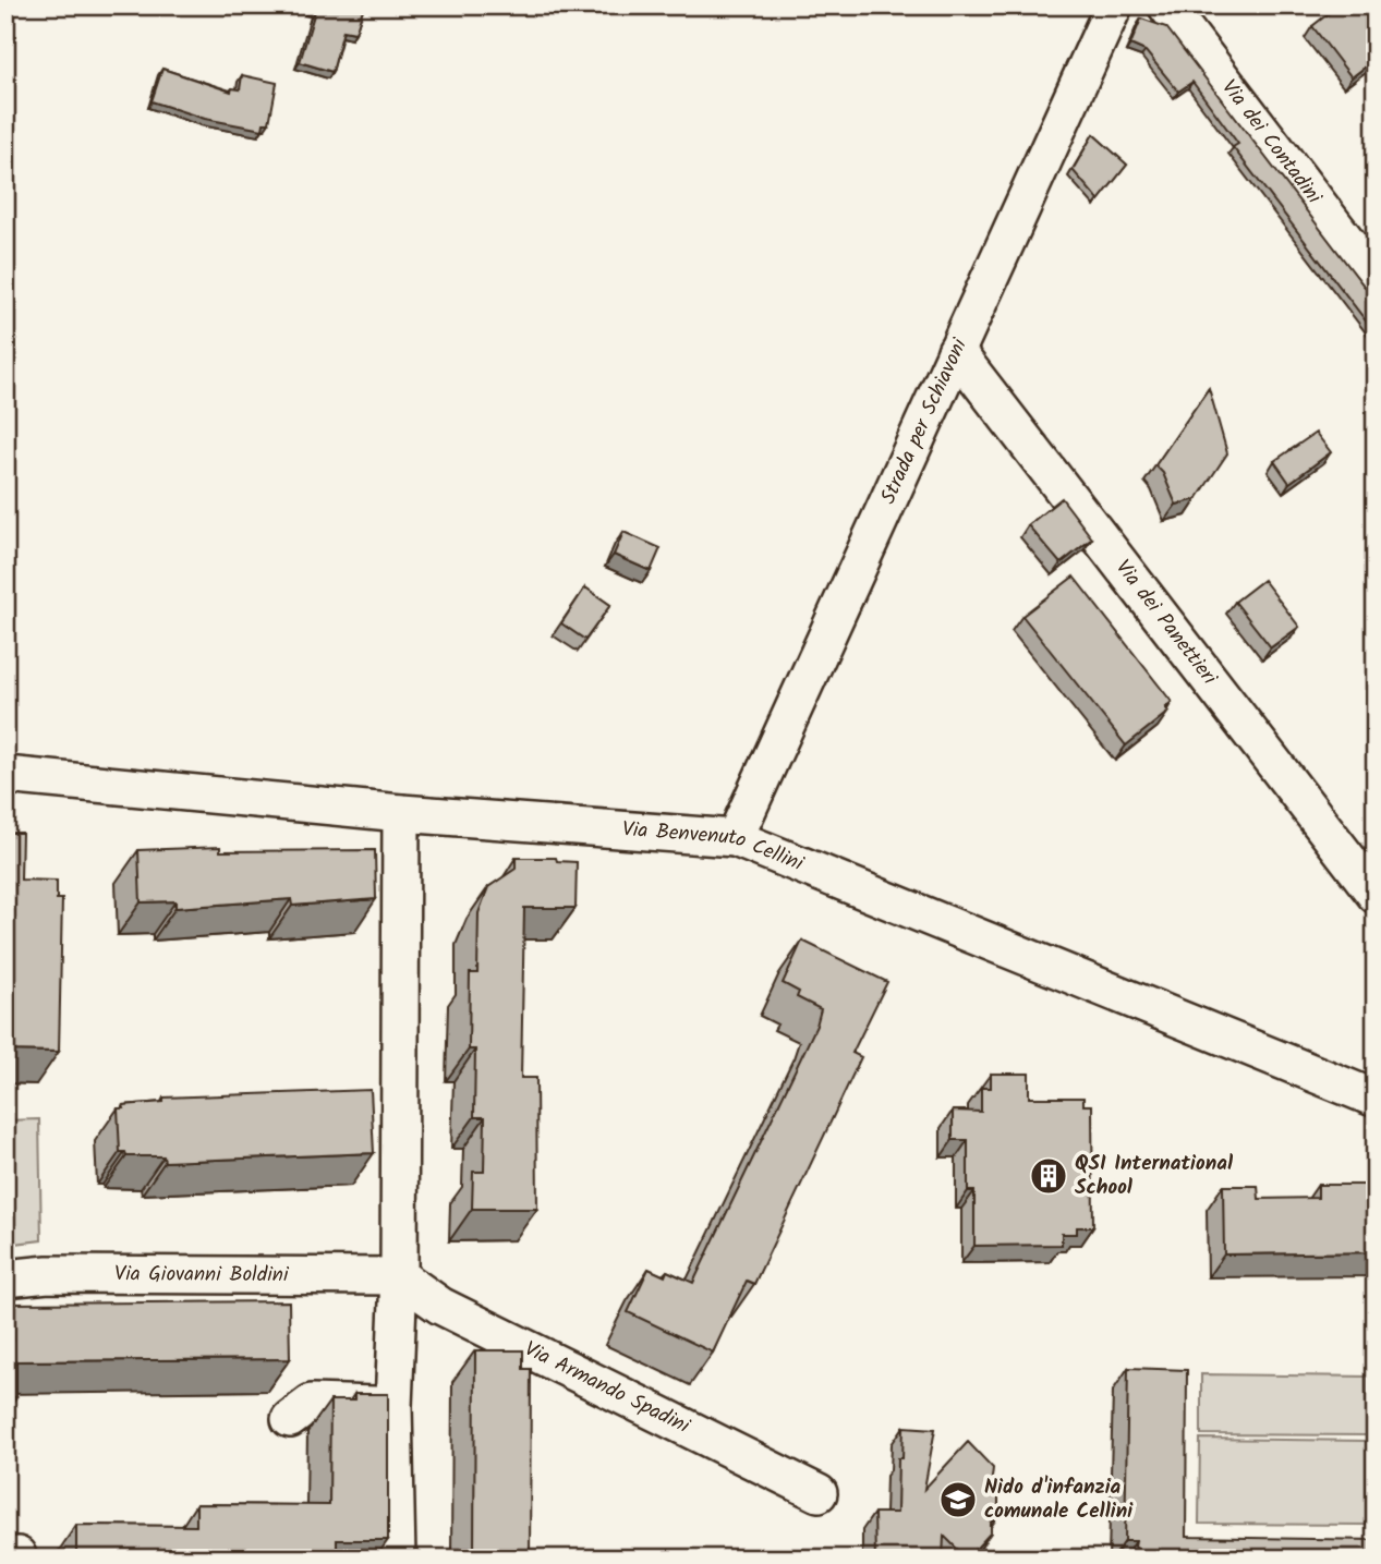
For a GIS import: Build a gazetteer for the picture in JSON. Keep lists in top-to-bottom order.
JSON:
{
  "streets": {
    "street": [
      "Via dei Contadini",
      "Strada per Schiavoni",
      "Via dei Panettieri",
      "Via Benvenuto Cellini",
      "Via Giovanni Boldini",
      "Via Armando Spadini"
    ]
  },
  "crossings": [
    ["Strada per Schiavoni", "Via dei Panettieri"],
    ["Strada per Schiavoni", "Via Benvenuto Cellini"],
    ["Via Giovanni Boldini", "Via Armando Spadini"]
  ],
  "places": {
    "building": ["QSI International School"],
    "school or university": ["Nido d'infanzia comunale Cellini"]
  }
}
